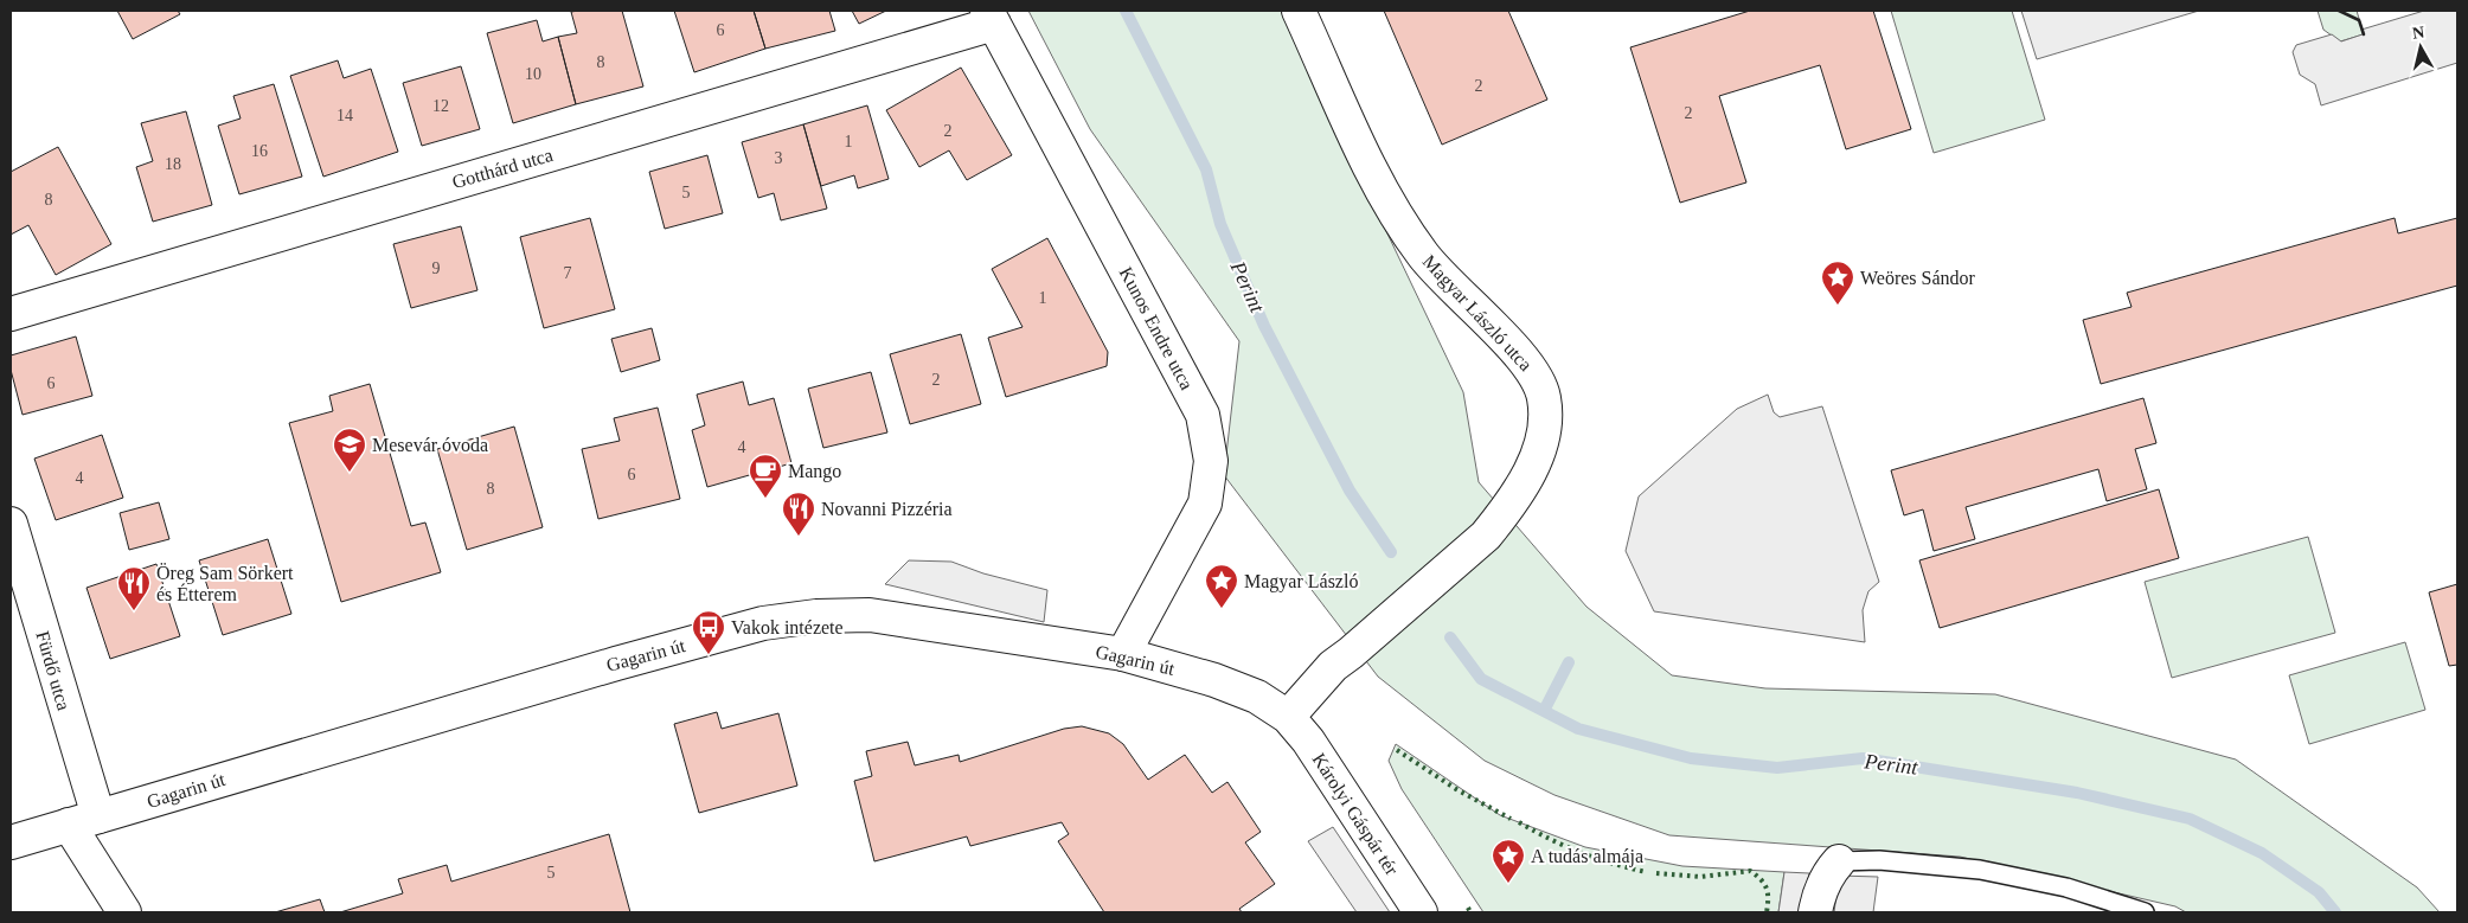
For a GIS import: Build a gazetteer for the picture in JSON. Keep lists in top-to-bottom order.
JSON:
{
  "streets": {
    "street": [
      "Gotthárd utca",
      "Magyar László utca",
      "Kunos Endre utca",
      "Gagarin út",
      "Fürdő utca",
      "Károlyi Gáspár tér"
    ]
  },
  "crossings": [
    ["Gotthárd utca", "Kunos Endre utca"],
    ["Magyar László utca", "Gagarin út"],
    ["Magyar László utca", "Károlyi Gáspár tér"],
    ["Kunos Endre utca", "Gagarin út"],
    ["Gagarin út", "Fürdő utca"],
    ["Gagarin út", "Károlyi Gáspár tér"]
  ],
  "water": ["Perint"],
  "places": {
    "place": ["Weöres Sándor", "Magyar László", "A tudás almája"],
    "school or university": ["Mesevár óvoda"],
    "cafe": ["Mango"],
    "restaurant": ["Novanni Pizzéria", "Öreg Sam Sörkert és Étterem"],
    "bus stop": ["Vakok intézete"]
  },
  "house_numbers": [
    "6",
    "8",
    "10",
    "2",
    "12",
    "2",
    "14",
    "2",
    "1",
    "16",
    "3",
    "18",
    "5",
    "8",
    "9",
    "7",
    "1",
    "2",
    "6",
    "4",
    "6",
    "4",
    "8",
    "5"
  ],
  "north": "top"
}
